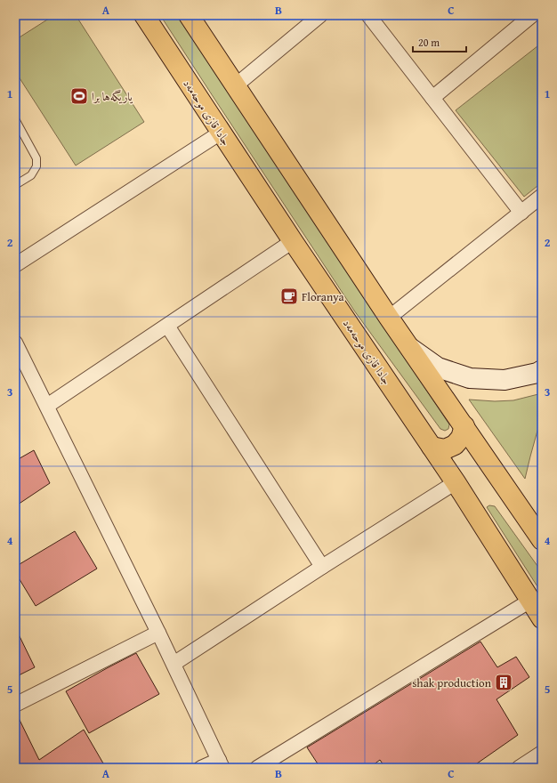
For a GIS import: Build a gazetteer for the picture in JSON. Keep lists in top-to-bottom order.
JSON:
{
  "streets": {
    "main road": ["جادا قازی موحەمەد"]
  },
  "places": {
    "sports": ["یاریگەها برا"],
    "cafe": ["Floranya"],
    "building": ["shak production"]
  },
  "scale_bar": "20 m",
  "grid": {
    "columns": ["A", "B", "C"],
    "rows": [
      "1",
      "2",
      "3",
      "4",
      "5"
    ]
  }
}
